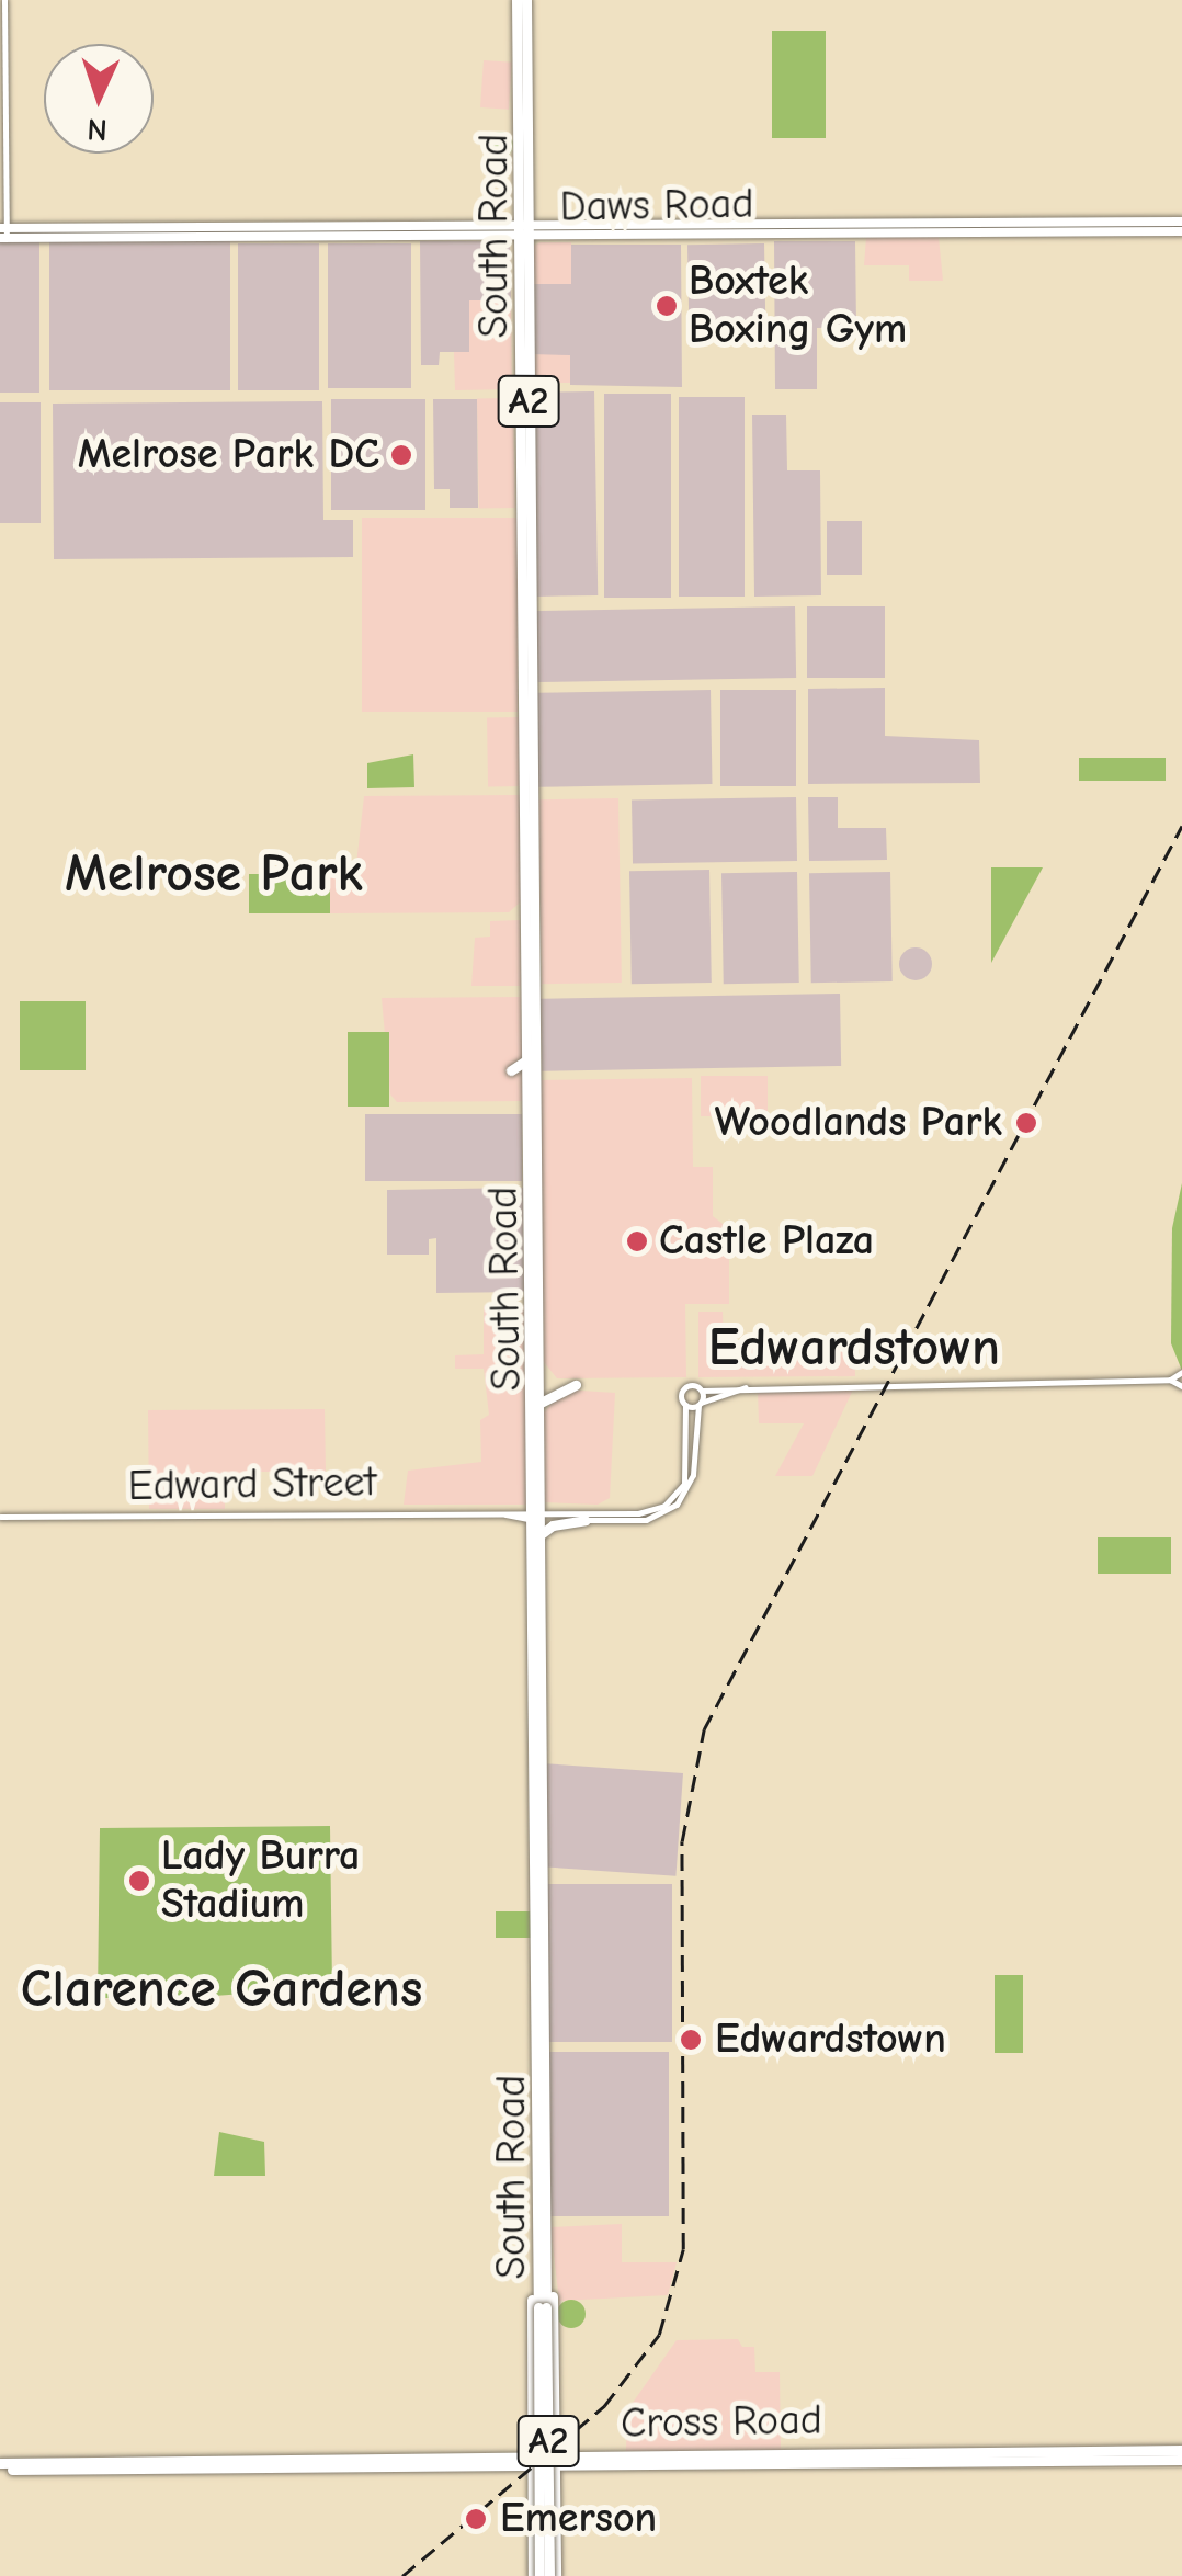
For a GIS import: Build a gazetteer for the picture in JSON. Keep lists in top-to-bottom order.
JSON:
{
  "streets": {
    "highway": ["South Road", "A2", "Cross Road"],
    "main road": ["Daws Road"],
    "street": ["Edward Street"]
  },
  "crossings": [
    ["Daws Road", "South Road"],
    ["South Road", "Edward Street"]
  ],
  "districts": ["Melrose Park", "Edwardstown", "Clarence Gardens"],
  "places": [
    "Boxtek Boxing Gym",
    "Melrose Park DC",
    "Woodlands Park",
    "Castle Plaza",
    "Lady Burra Stadium",
    "Edwardstown",
    "Emerson"
  ],
  "north": "bottom"
}
